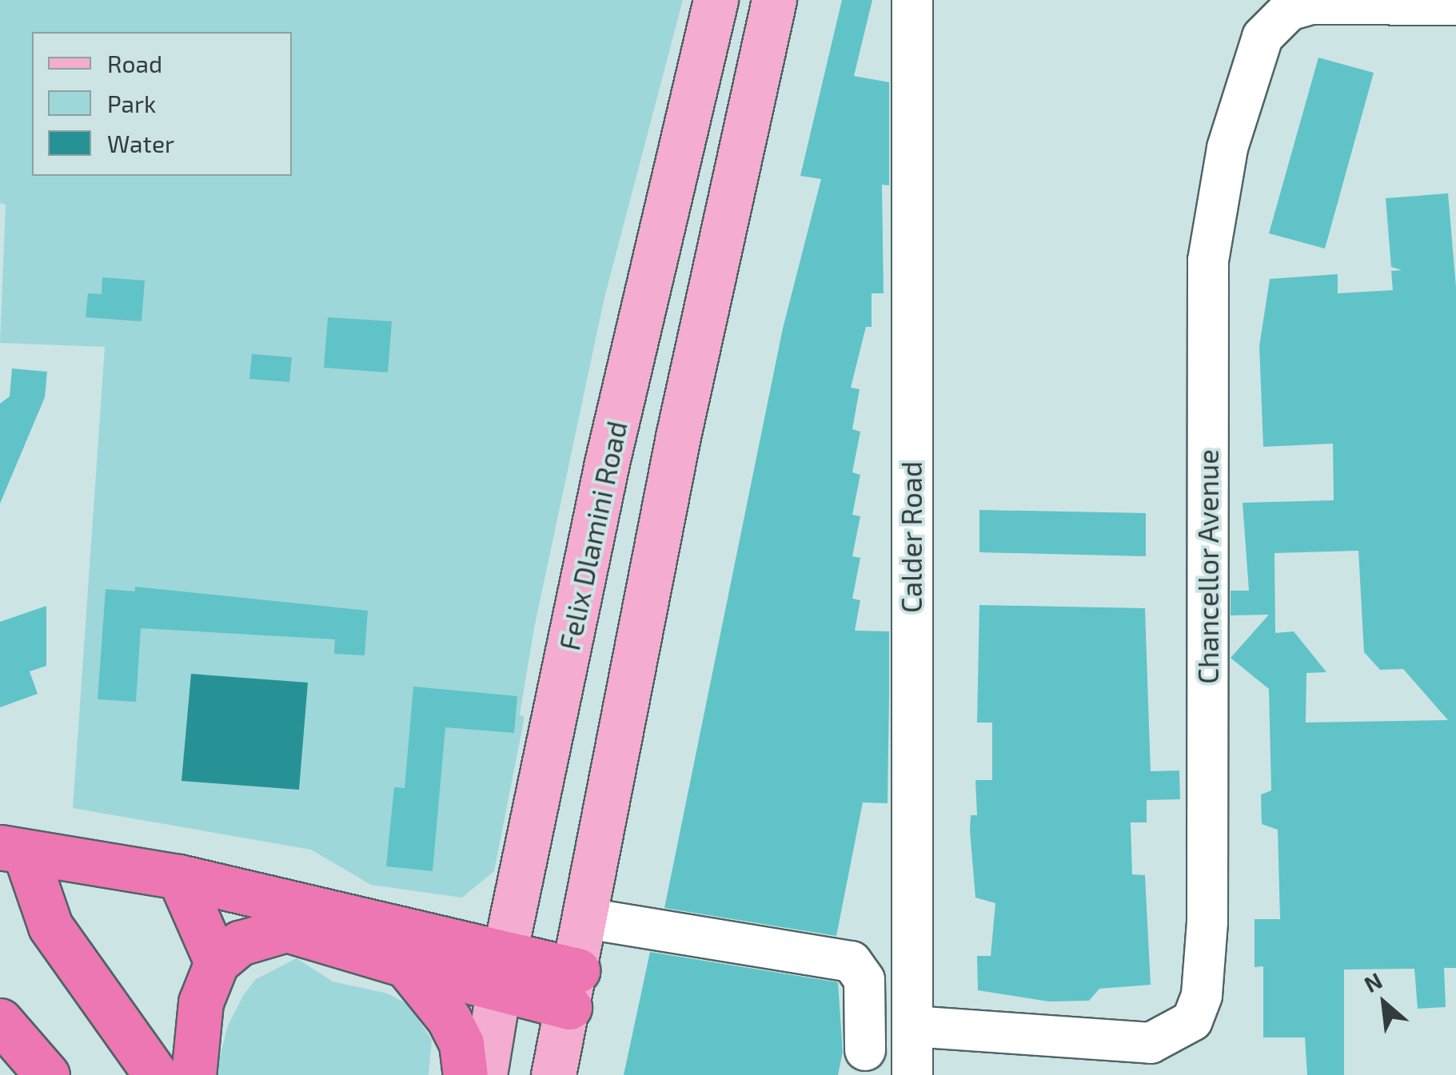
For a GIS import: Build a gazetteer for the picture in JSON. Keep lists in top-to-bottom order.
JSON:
{
  "streets": {
    "main road": ["Felix Dlamini Road"],
    "street": ["Calder Road", "Chancellor Avenue"]
  },
  "crossings": [
    ["Calder Road", "Chancellor Avenue"]
  ],
  "legend": ["Road", "Park", "Water"],
  "north": "top left"
}
